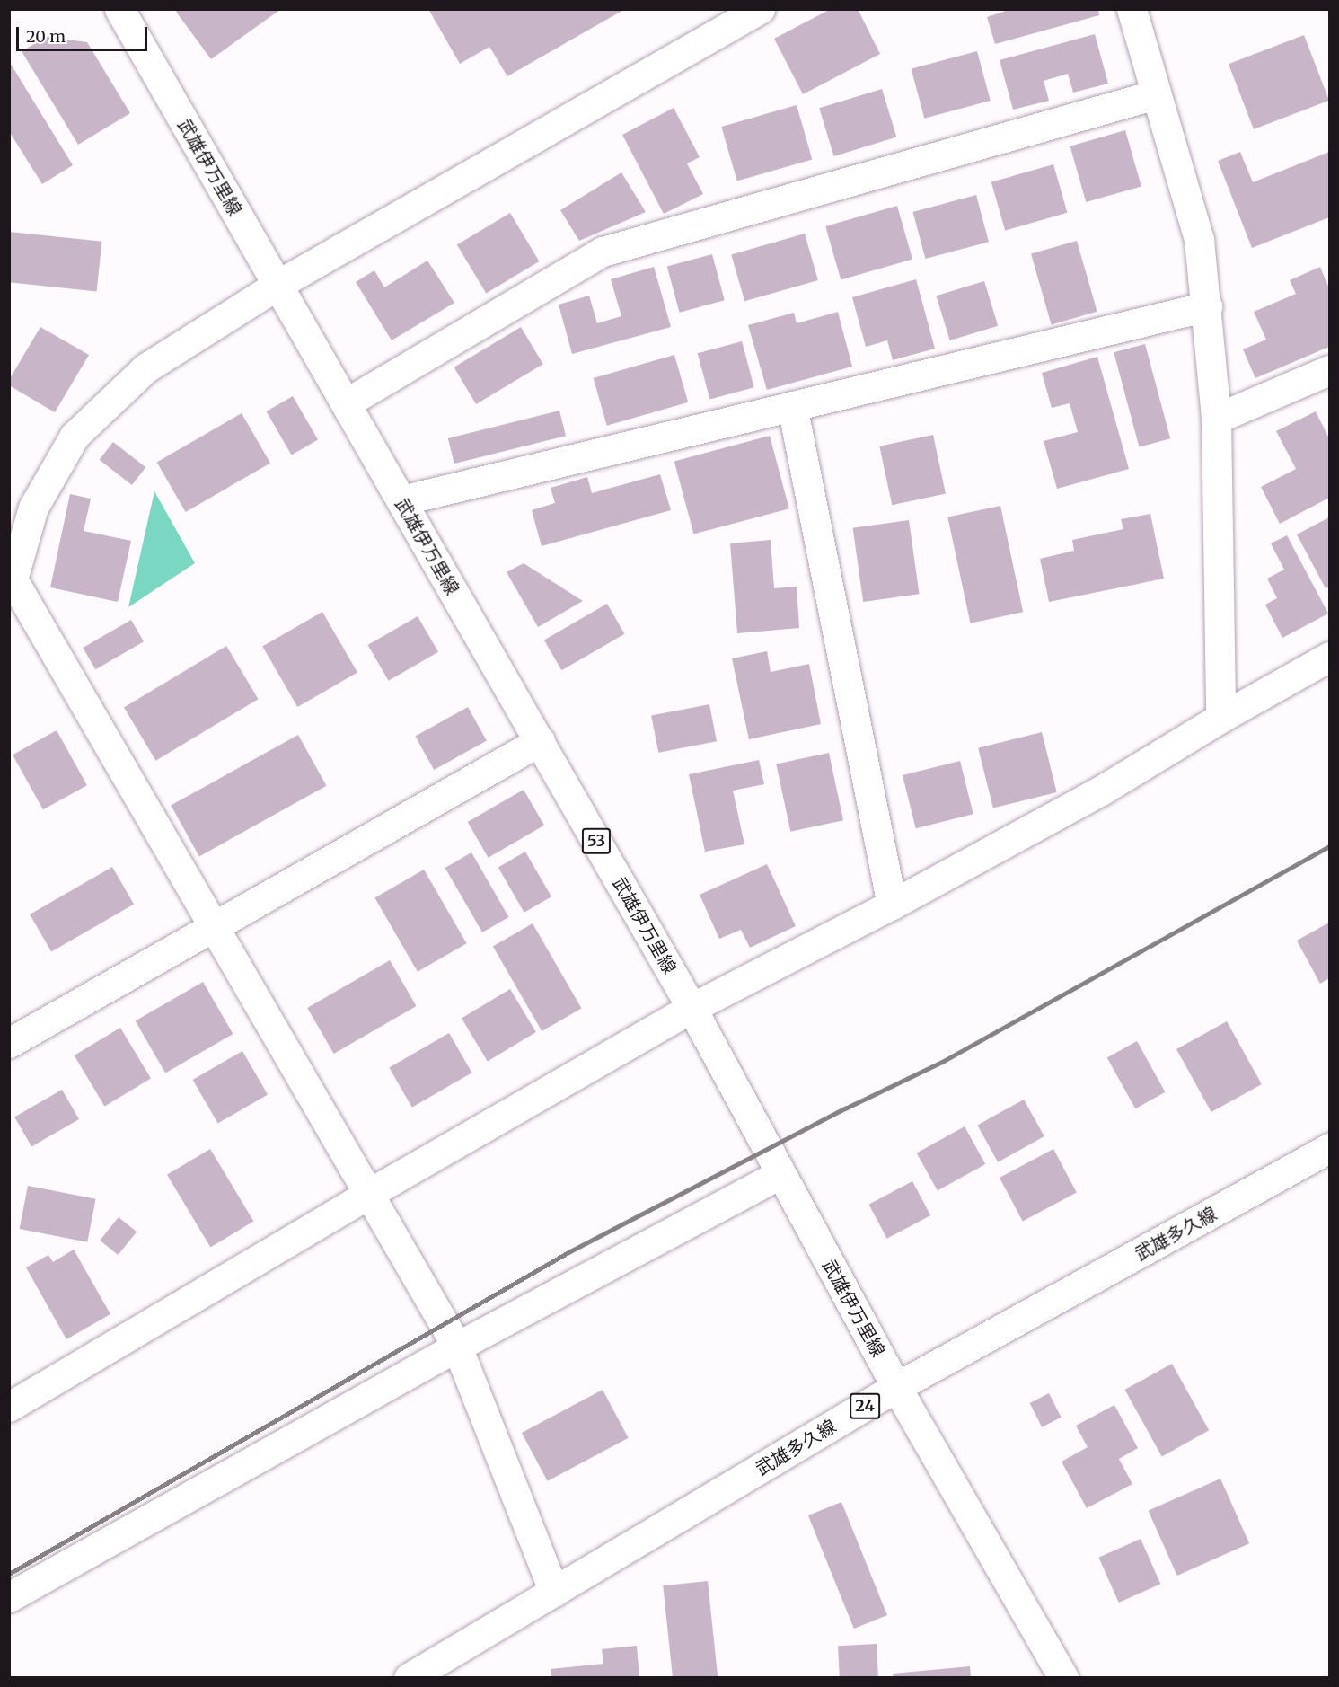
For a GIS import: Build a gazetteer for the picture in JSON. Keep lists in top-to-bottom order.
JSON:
{
  "streets": {
    "street": [
      "武雄伊万里線",
      "53",
      "武雄多久線",
      "24"
    ]
  },
  "crossings": [
    ["武雄伊万里線", "武雄多久線"]
  ],
  "scale_bar": "20 m"
}
